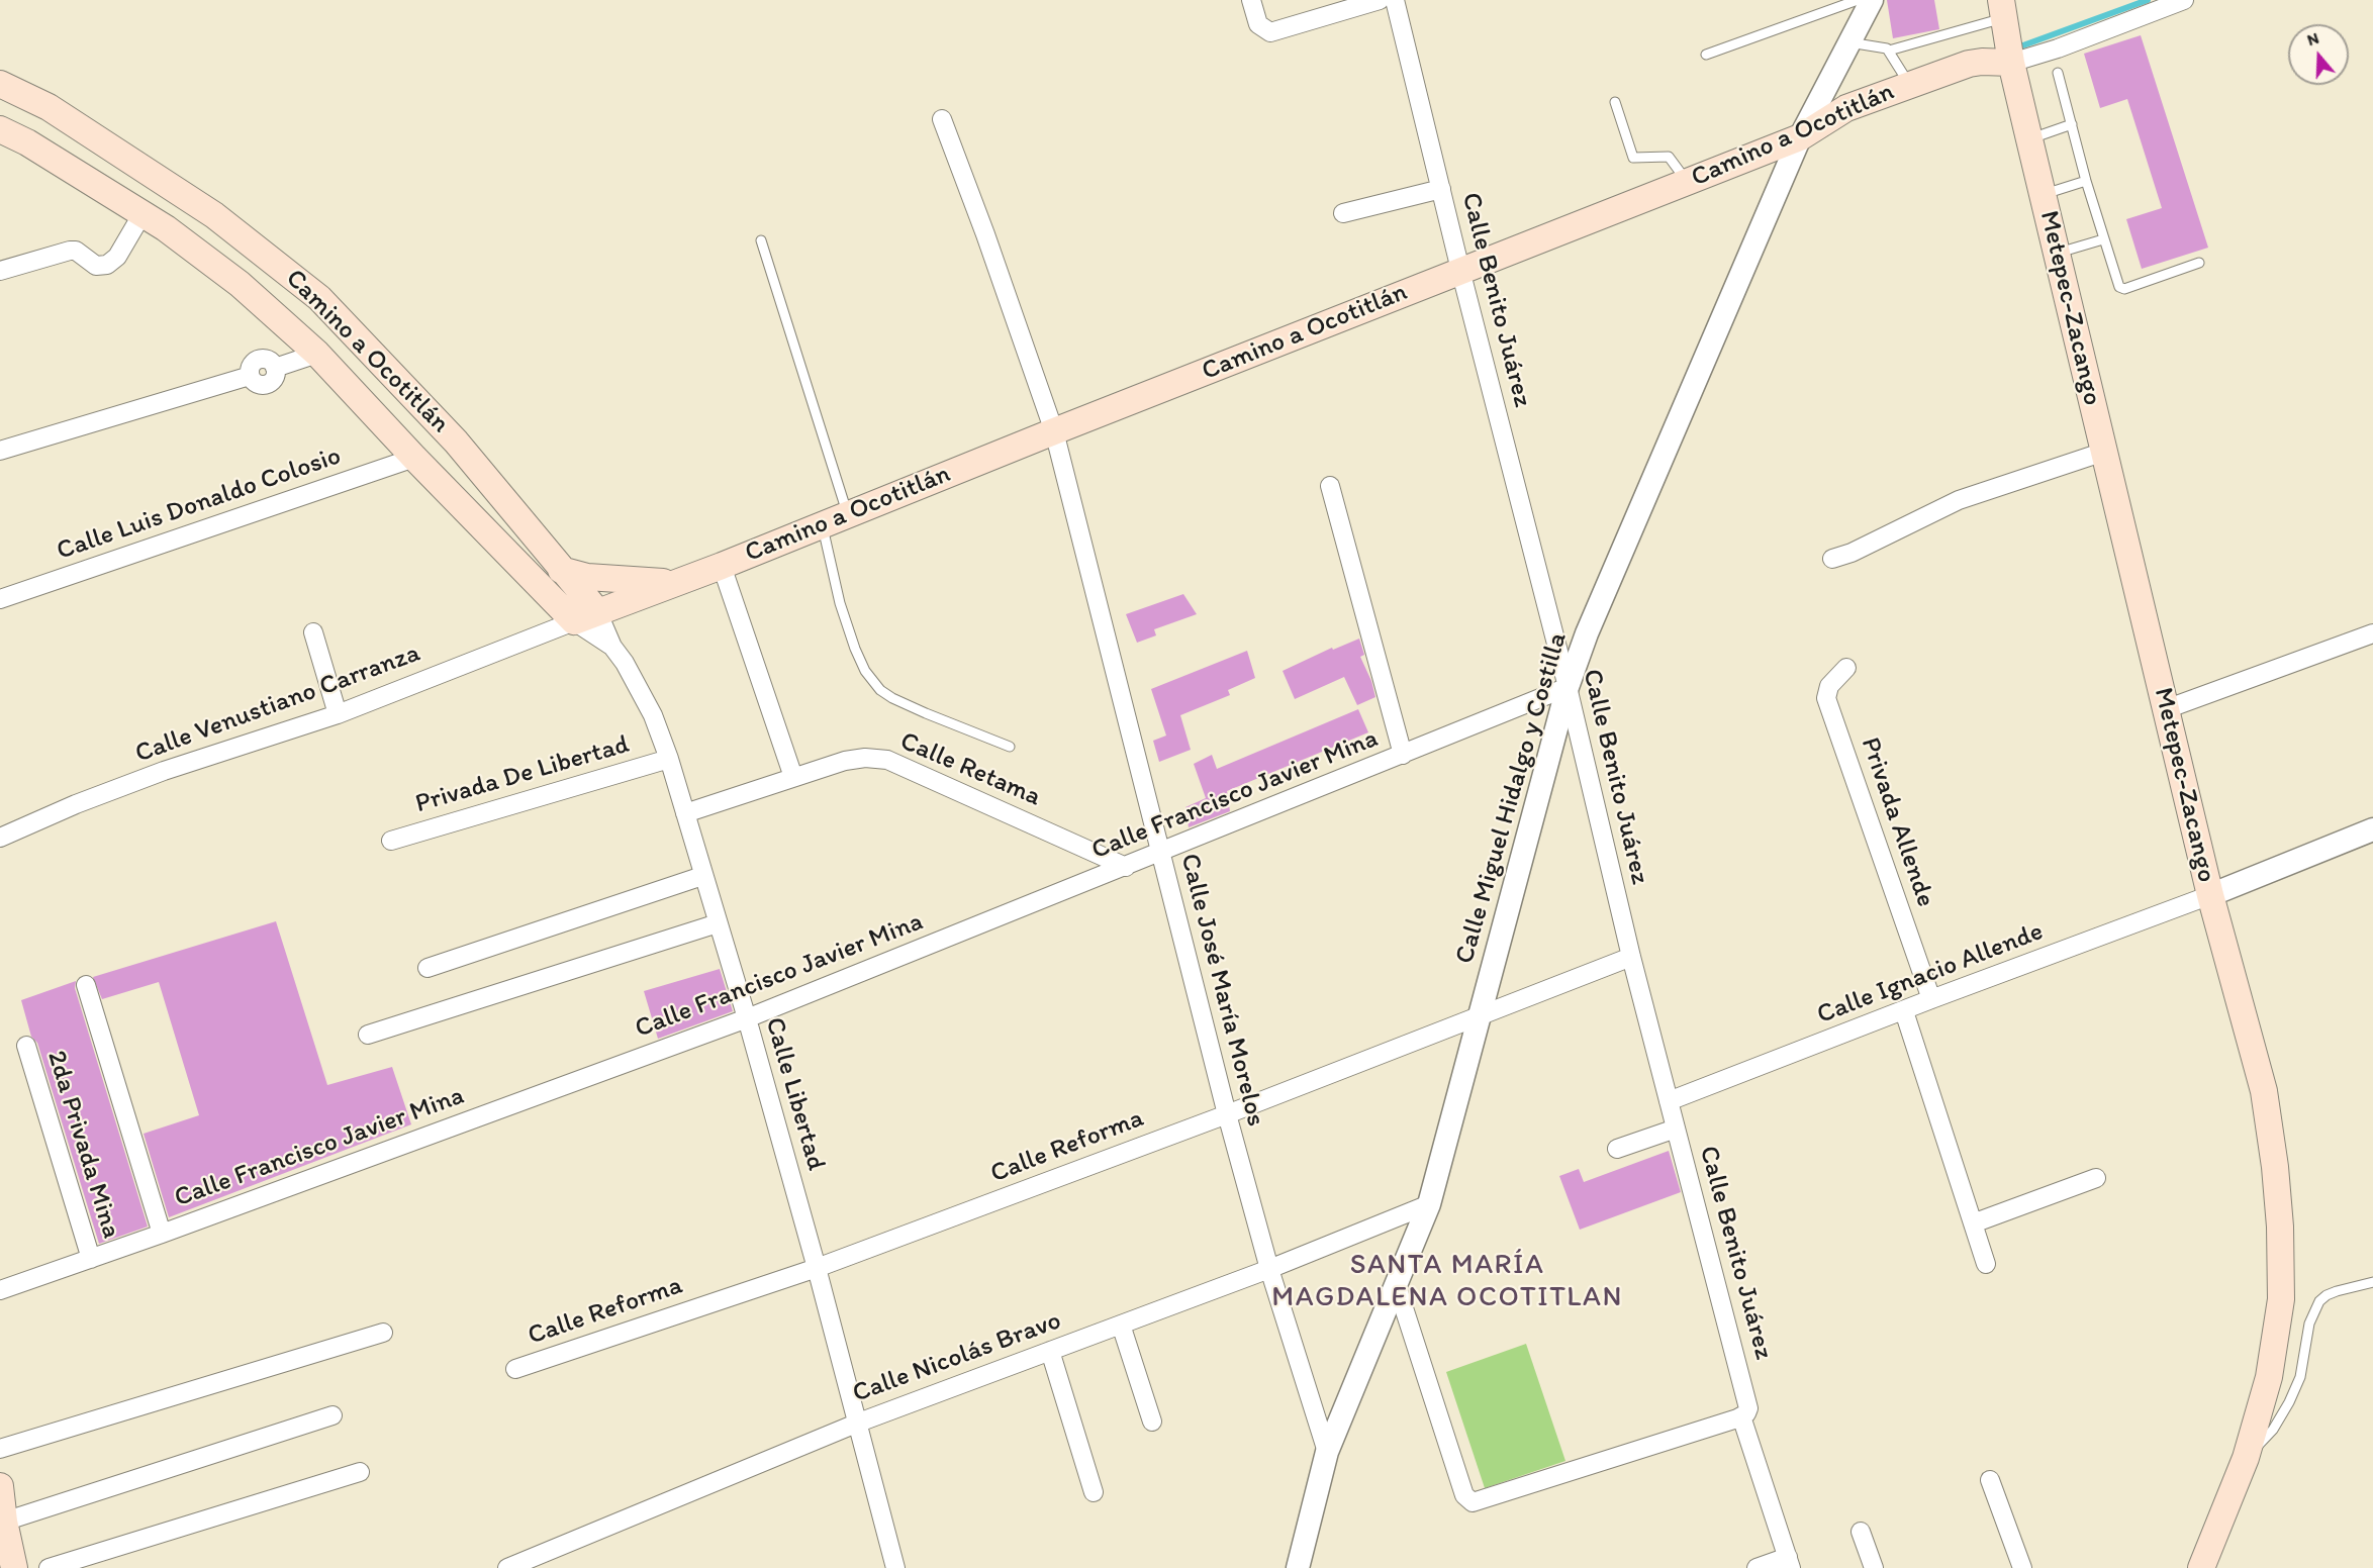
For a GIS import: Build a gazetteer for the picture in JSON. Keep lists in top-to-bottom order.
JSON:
{
  "streets": {
    "main road": ["Camino a Ocotitlán", "Metepec-Zacango"],
    "street": [
      "Calle Benito Juárez",
      "Calle Luis Donaldo Colosio",
      "Calle Venustiano Carranza",
      "Calle Retama",
      "Privada De Libertad",
      "Calle Francisco Javier Mina",
      "Calle Miguel Hidalgo y Costilla",
      "Privada Allende",
      "Calle Ignacio Allende",
      "Calle José María Morelos",
      "Calle Libertad",
      "2da Privada Mina",
      "Calle Reforma",
      "Calle Nicolás Bravo"
    ]
  },
  "crossings": [
    ["Camino a Ocotitlán", "Calle Benito Juárez"],
    ["Camino a Ocotitlán", "Metepec-Zacango"],
    ["Camino a Ocotitlán", "Calle Luis Donaldo Colosio"],
    ["Camino a Ocotitlán", "Calle Venustiano Carranza"],
    ["Camino a Ocotitlán", "Calle Miguel Hidalgo y Costilla"],
    ["Camino a Ocotitlán", "Calle José María Morelos"],
    ["Camino a Ocotitlán", "Calle Libertad"],
    ["Calle Benito Juárez", "Calle Francisco Javier Mina"],
    ["Calle Benito Juárez", "Calle Miguel Hidalgo y Costilla"],
    ["Calle Benito Juárez", "Calle Ignacio Allende"],
    ["Calle Benito Juárez", "Calle Reforma"],
    ["Metepec-Zacango", "Calle Ignacio Allende"],
    ["Calle Venustiano Carranza", "Calle Libertad"],
    ["Calle Retama", "Calle Francisco Javier Mina"],
    ["Calle Retama", "Calle Libertad"],
    ["Privada De Libertad", "Calle Libertad"],
    ["Calle Francisco Javier Mina", "Calle Miguel Hidalgo y Costilla"],
    ["Calle Francisco Javier Mina", "Calle José María Morelos"],
    ["Calle Francisco Javier Mina", "Calle Libertad"],
    ["Calle Francisco Javier Mina", "2da Privada Mina"],
    ["Calle Miguel Hidalgo y Costilla", "Calle José María Morelos"],
    ["Calle Miguel Hidalgo y Costilla", "Calle Reforma"],
    ["Calle Miguel Hidalgo y Costilla", "Calle Nicolás Bravo"],
    ["Privada Allende", "Calle Ignacio Allende"],
    ["Calle José María Morelos", "Calle Reforma"],
    ["Calle José María Morelos", "Calle Nicolás Bravo"],
    ["Calle Libertad", "Calle Reforma"],
    ["Calle Libertad", "Calle Nicolás Bravo"]
  ],
  "districts": ["SANTA MARÍA MAGDALENA OCOTITLAN"],
  "north": "top"
}
